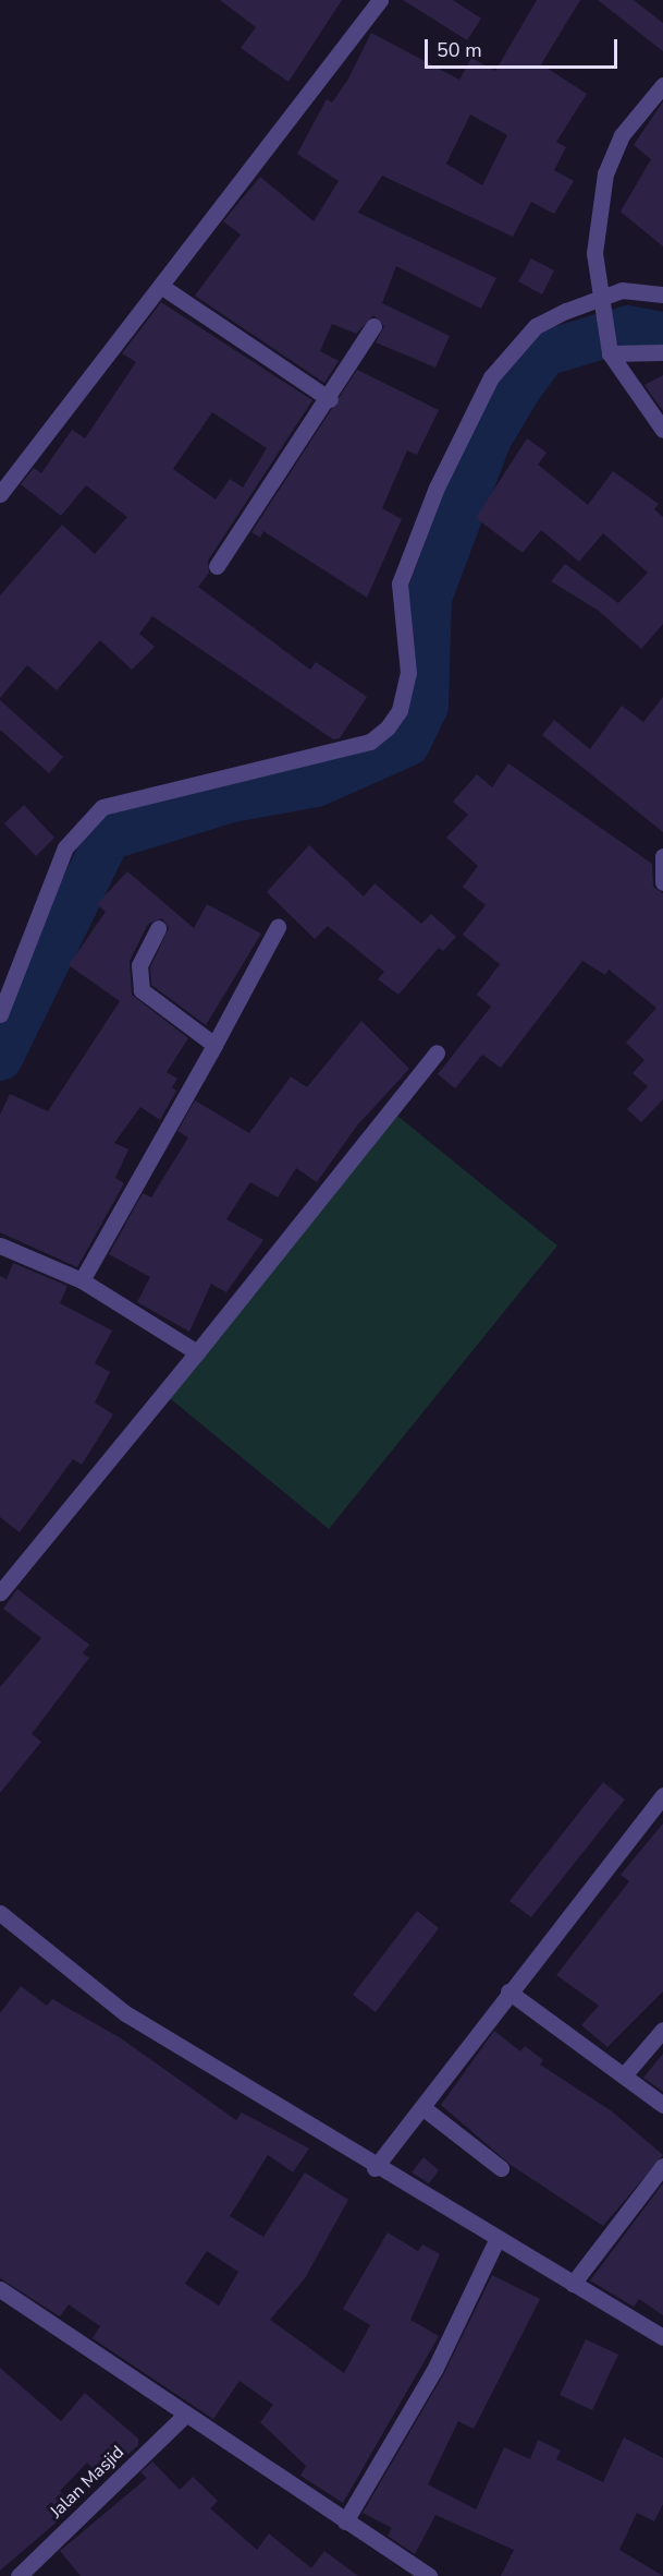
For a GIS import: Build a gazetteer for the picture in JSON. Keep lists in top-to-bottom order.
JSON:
{
  "streets": {
    "street": ["Jalan Masjid"]
  },
  "scale_bar": "50 m"
}
